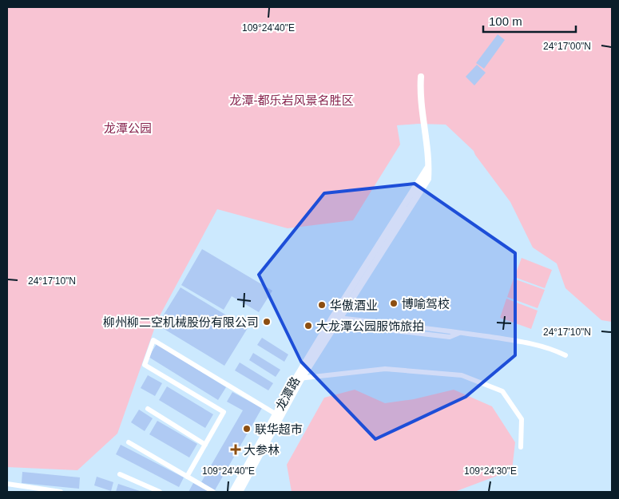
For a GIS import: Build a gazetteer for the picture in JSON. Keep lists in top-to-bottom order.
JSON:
{
  "streets": {
    "street": ["龙潭路"]
  },
  "parks": ["龙潭-都乐岩风景名胜区", "龙潭公园"],
  "places": {
    "other": [
      "博喻驾校",
      "华傲酒业",
      "柳州柳二空机械股份有限公司",
      "大龙潭公园服饰旅拍",
      "联华超市"
    ],
    "health": ["大参林"]
  },
  "scale_bar": "100 m",
  "coordinates": [
    "109°24'40\"E",
    "24°17'00\"N",
    "24°17'10\"N",
    "109°24'30\"E"
  ]
}
